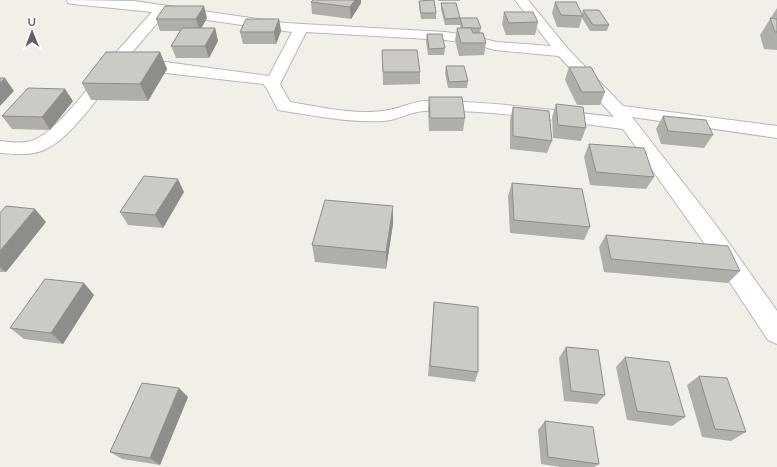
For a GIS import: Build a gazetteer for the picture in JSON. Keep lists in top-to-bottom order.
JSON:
{
  "north": "top"
}
